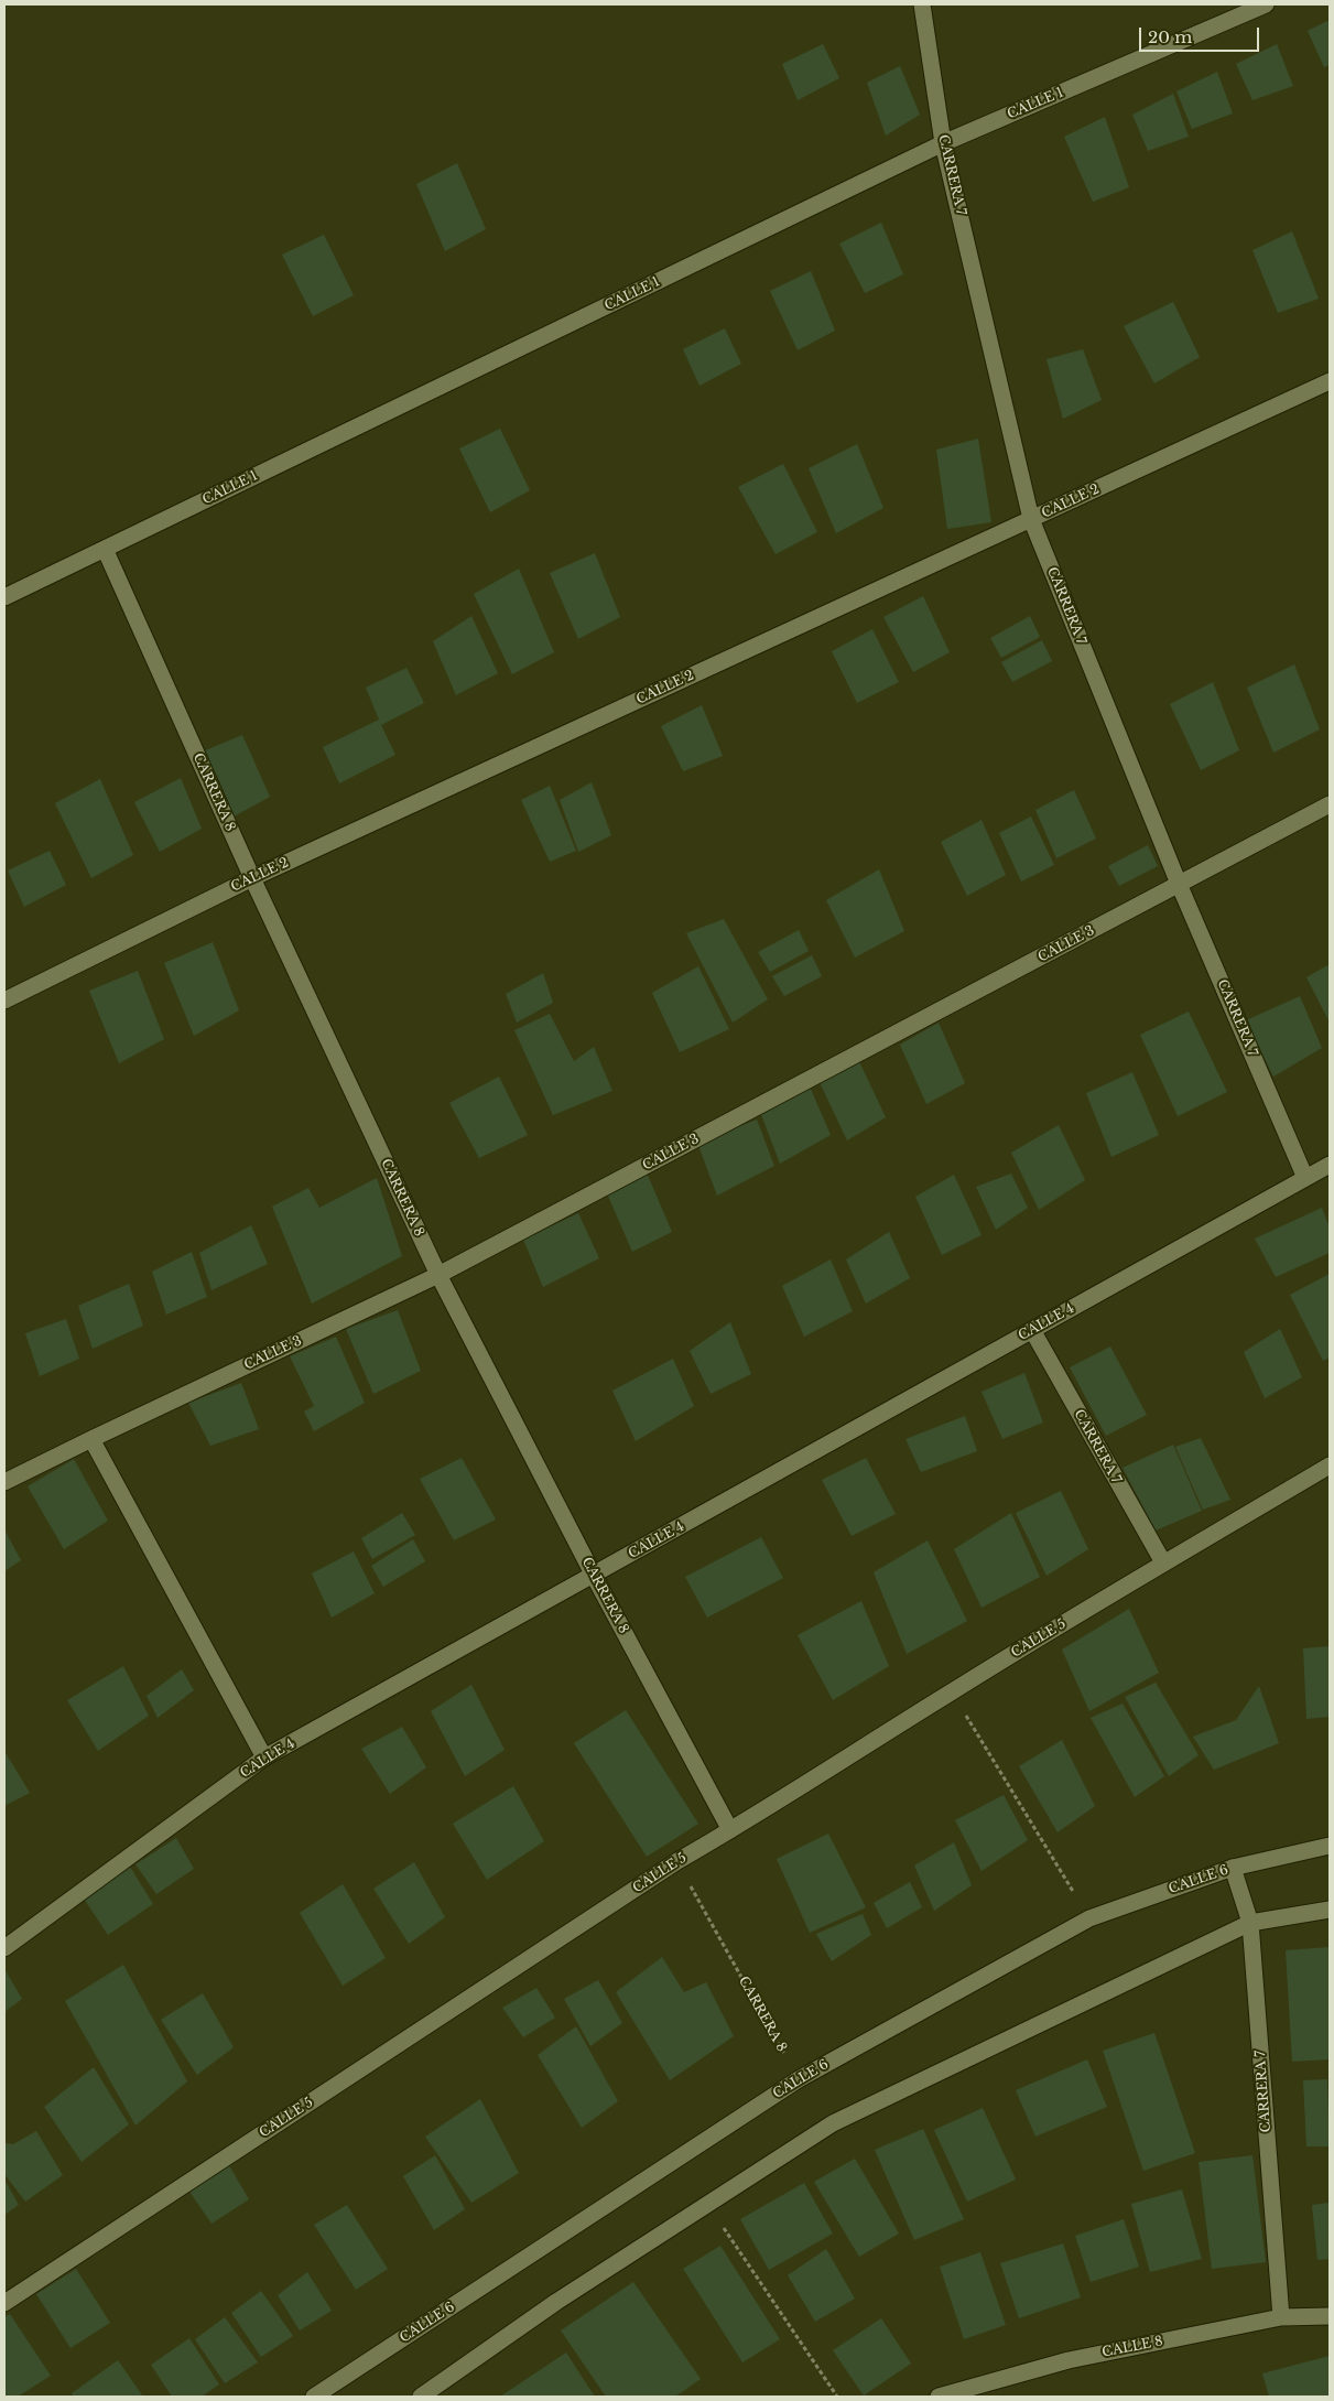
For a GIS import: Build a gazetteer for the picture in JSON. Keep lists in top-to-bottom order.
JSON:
{
  "streets": {
    "street": [
      "CALLE 1",
      "CARRERA 7",
      "CALLE 2",
      "CARRERA 8",
      "CALLE 3",
      "CALLE 4",
      "CALLE 5",
      "CALLE 6",
      "CALLE 8"
    ]
  },
  "crossings": [
    ["CALLE 1", "CARRERA 7"],
    ["CALLE 1", "CARRERA 8"],
    ["CARRERA 7", "CALLE 2"],
    ["CARRERA 7", "CALLE 3"],
    ["CARRERA 7", "CALLE 4"],
    ["CARRERA 7", "CALLE 5"],
    ["CARRERA 7", "CALLE 6"],
    ["CARRERA 7", "CALLE 8"],
    ["CALLE 2", "CARRERA 8"],
    ["CARRERA 8", "CALLE 3"],
    ["CARRERA 8", "CALLE 4"],
    ["CARRERA 8", "CALLE 5"],
    ["CARRERA 8", "CALLE 6"]
  ],
  "scale_bar": "20 m"
}
